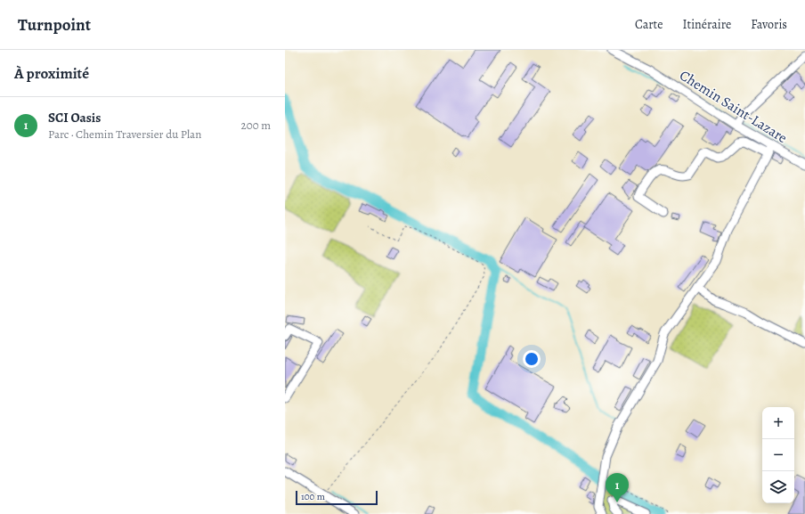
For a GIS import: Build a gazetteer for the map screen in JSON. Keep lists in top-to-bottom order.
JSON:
{
  "streets": {
    "street": ["Chemin Saint-Lazare"]
  },
  "scale_bar": "100 m",
  "page": {
    "header": "Turnpoint",
    "nav": ["Carte", "Itinéraire", "Favoris"],
    "heading": "À proximité",
    "list": [
      {
        "mark": "1",
        "name": "SCI Oasis",
        "note": "Parc · Chemin Traversier du Plan",
        "value": "200 m"
      }
    ],
    "map_buttons": ["+", "−"],
    "pins": "1",
    "scale": "100 m"
  }
}
